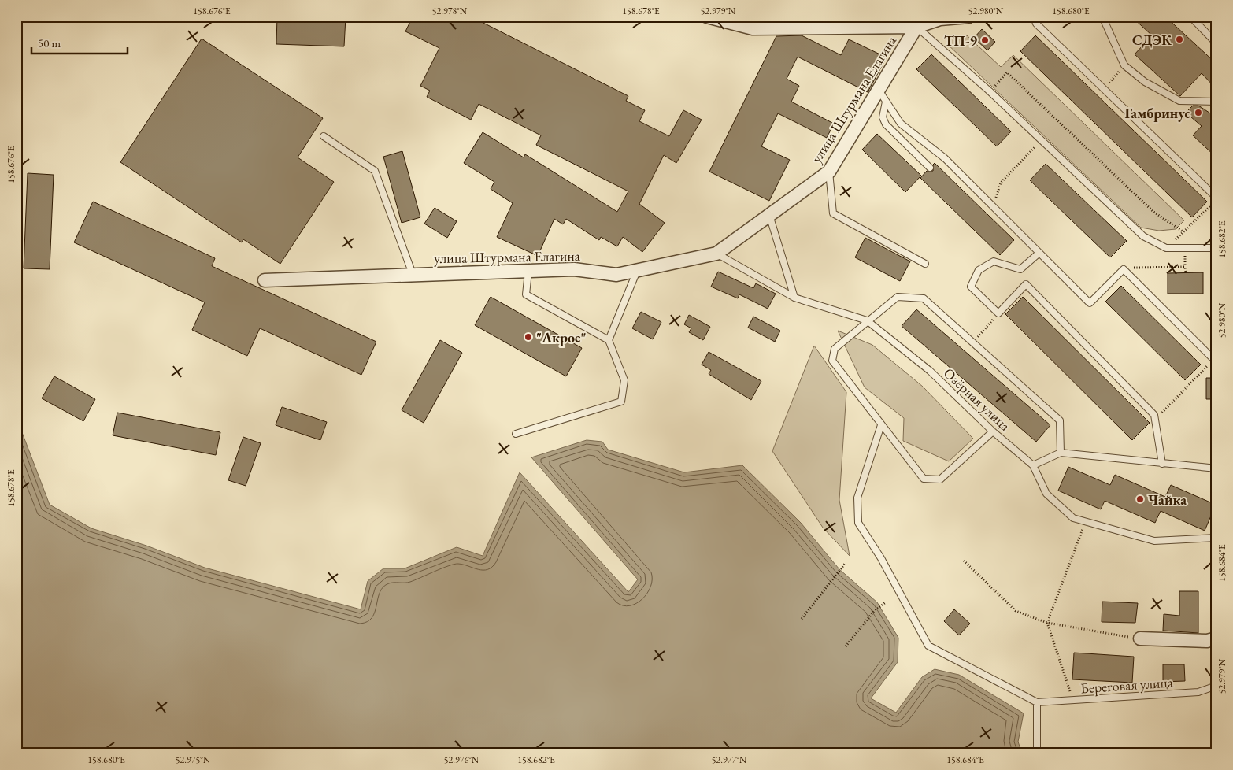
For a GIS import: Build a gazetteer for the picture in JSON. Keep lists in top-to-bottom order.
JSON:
{
  "streets": {
    "street": ["улица Штурмана Елагина"],
    "lane": ["Озёрная улица", "Береговая улица"]
  },
  "crossings": [
    ["улица Штурмана Елагина", "Озёрная улица"]
  ],
  "places": [
    "СДЭК",
    "ТП-9",
    "Гамбринус",
    "\"Акрос\"",
    "Чайка"
  ],
  "scale_bar": "50 m",
  "coordinates": [
    "158.676°E",
    "52.978°N",
    "158.678°E",
    "52.979°N",
    "52.980°N",
    "158.680°E",
    "158.682°E",
    "158.684°E",
    "52.975°N",
    "52.976°N",
    "52.977°N"
  ]
}
